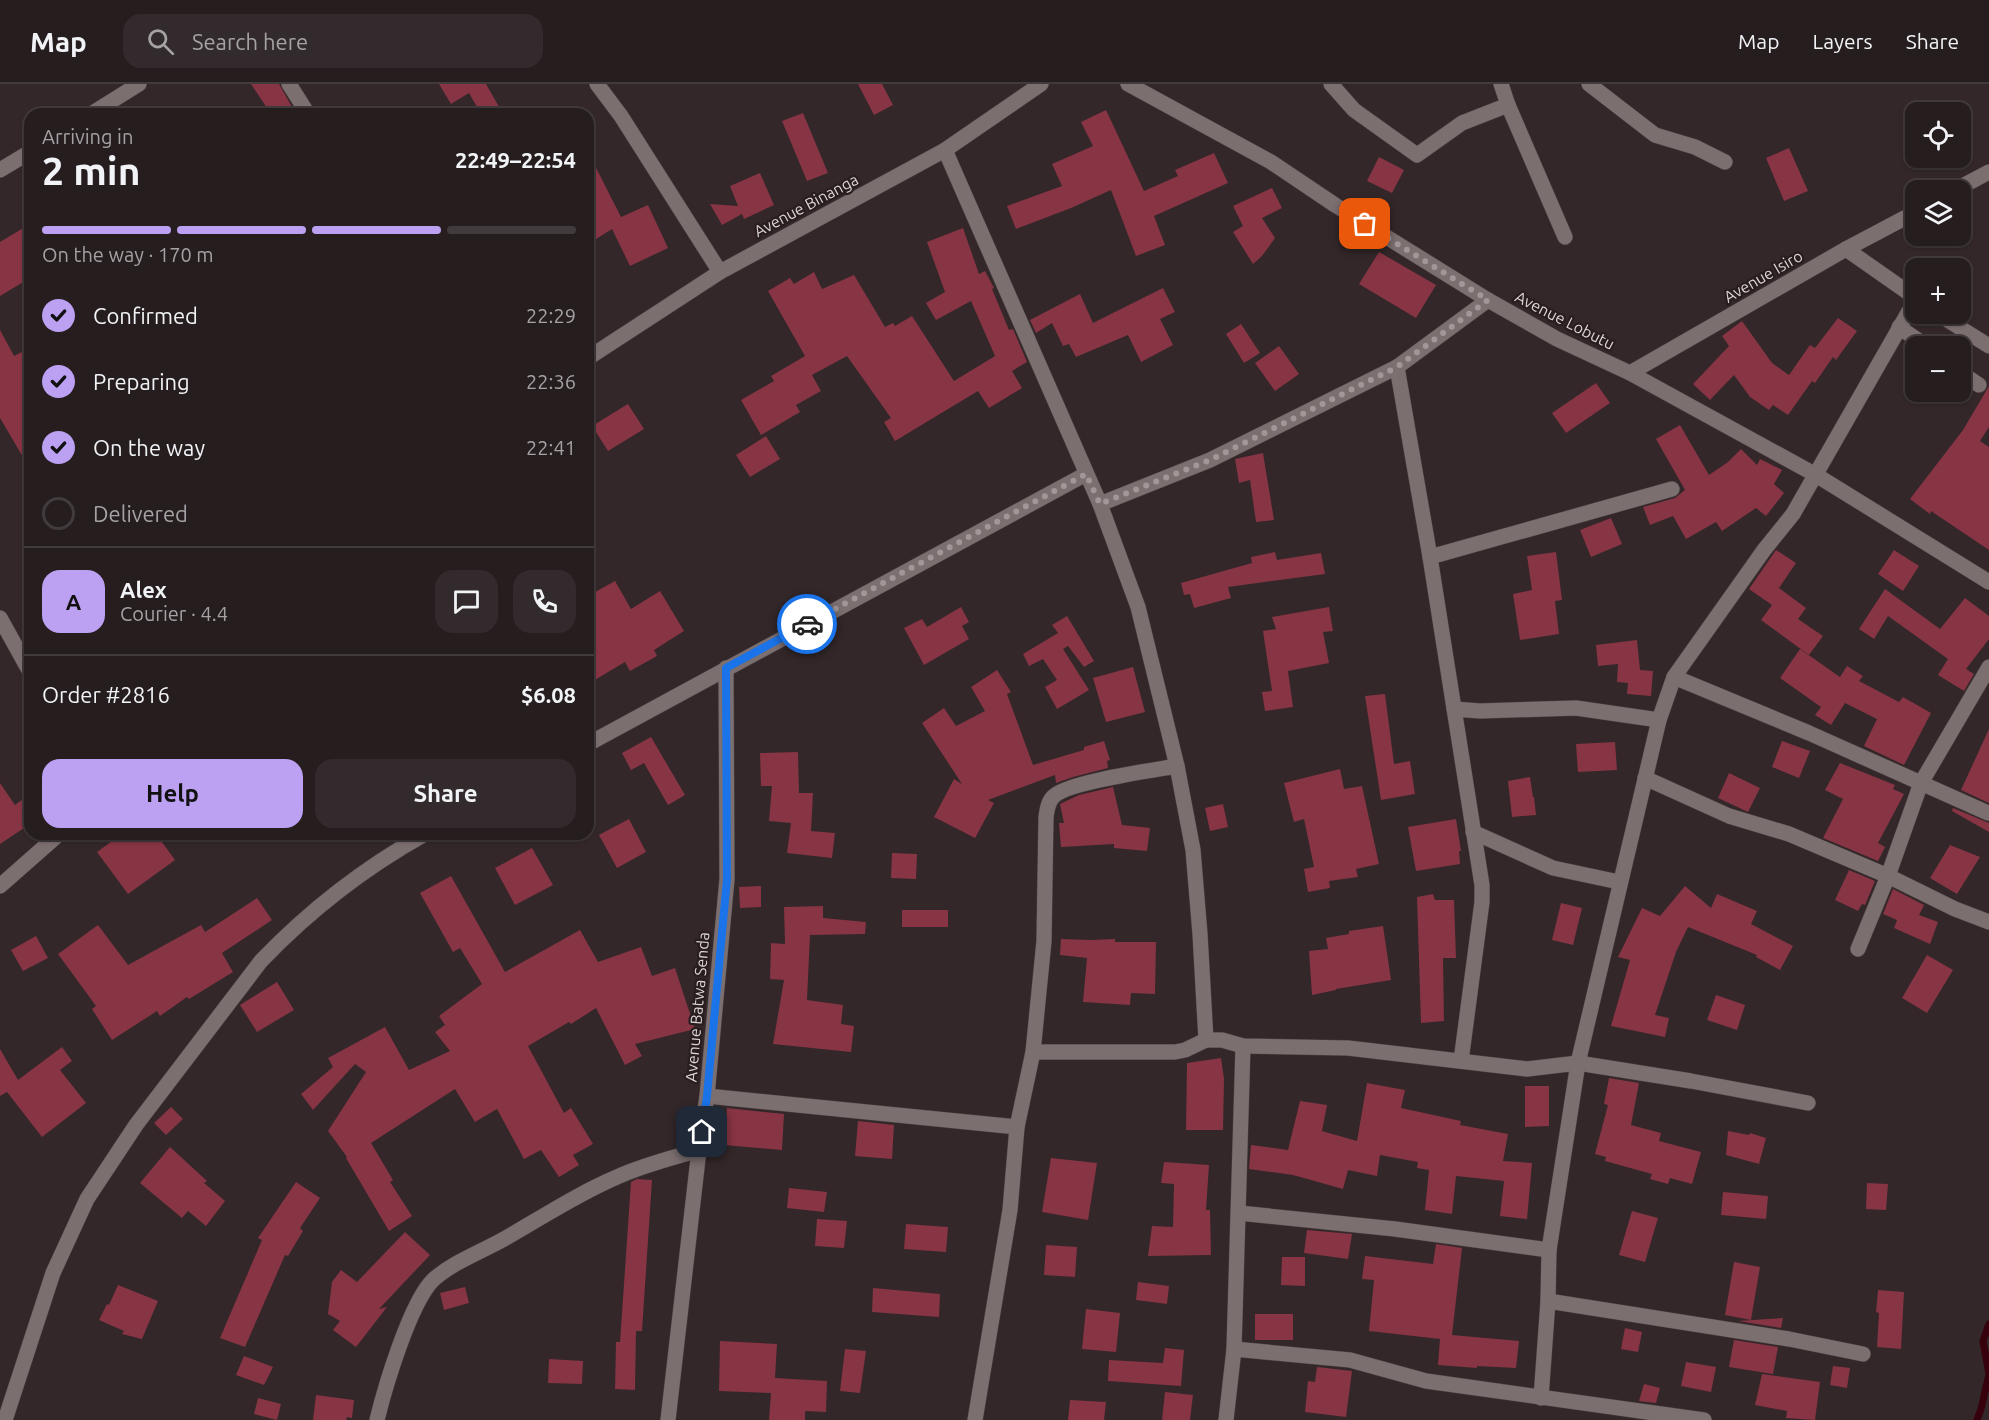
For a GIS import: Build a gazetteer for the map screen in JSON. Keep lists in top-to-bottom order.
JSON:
{
  "streets": {
    "street": [
      "Avenue Binanga",
      "Avenue Isiro",
      "Avenue Lobutu",
      "Avenue Batwa Senda"
    ]
  },
  "crossings": [
    ["Avenue Isiro", "Avenue Lobutu"]
  ],
  "page": {
    "header": "Map",
    "search": "Search here",
    "nav": ["Map", "Layers", "Share"],
    "map_buttons": ["+", "−"],
    "heading": ["2 min", "Arriving in", "22:49–22:54"],
    "panel": [
      "Alex",
      "Courier · 4.4",
      "Order #2816",
      "$6.08"
    ],
    "bar": "On the way · 170 m",
    "list": [
      ["Confirmed", "22:29"],
      ["Preparing", "22:36"],
      ["On the way", "22:41"],
      "Delivered"
    ],
    "round": "A",
    "buttons": ["Help", "Share"]
  }
}
